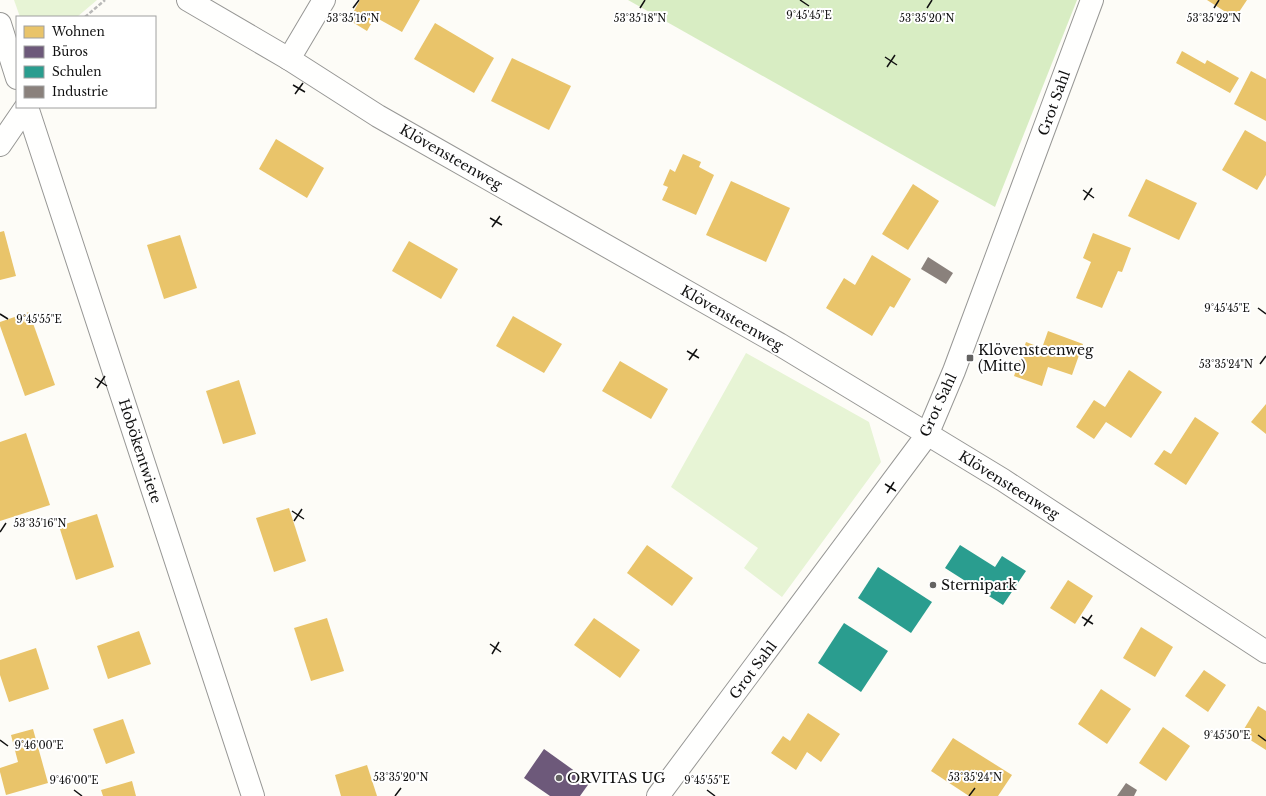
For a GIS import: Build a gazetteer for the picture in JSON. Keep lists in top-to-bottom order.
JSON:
{
  "streets": {
    "street": ["Grot Sahl", "Klövensteenweg", "Hobökentwiete"]
  },
  "crossings": [
    ["Grot Sahl", "Klövensteenweg"]
  ],
  "places": {
    "transit": ["Klövensteenweg (Mitte)"],
    "other": ["Sternipark", "ORVITAS UG"]
  },
  "legend": [
    "Wohnen",
    "Büros",
    "Schulen",
    "Industrie"
  ],
  "coordinates": [
    "9°45'45\"E",
    "53°35'22\"N",
    "53°35'16\"N",
    "53°35'18\"N",
    "53°35'20\"N",
    "9°45'55\"E",
    "53°35'24\"N",
    "9°45'50\"E",
    "9°46'00\"E"
  ]
}
